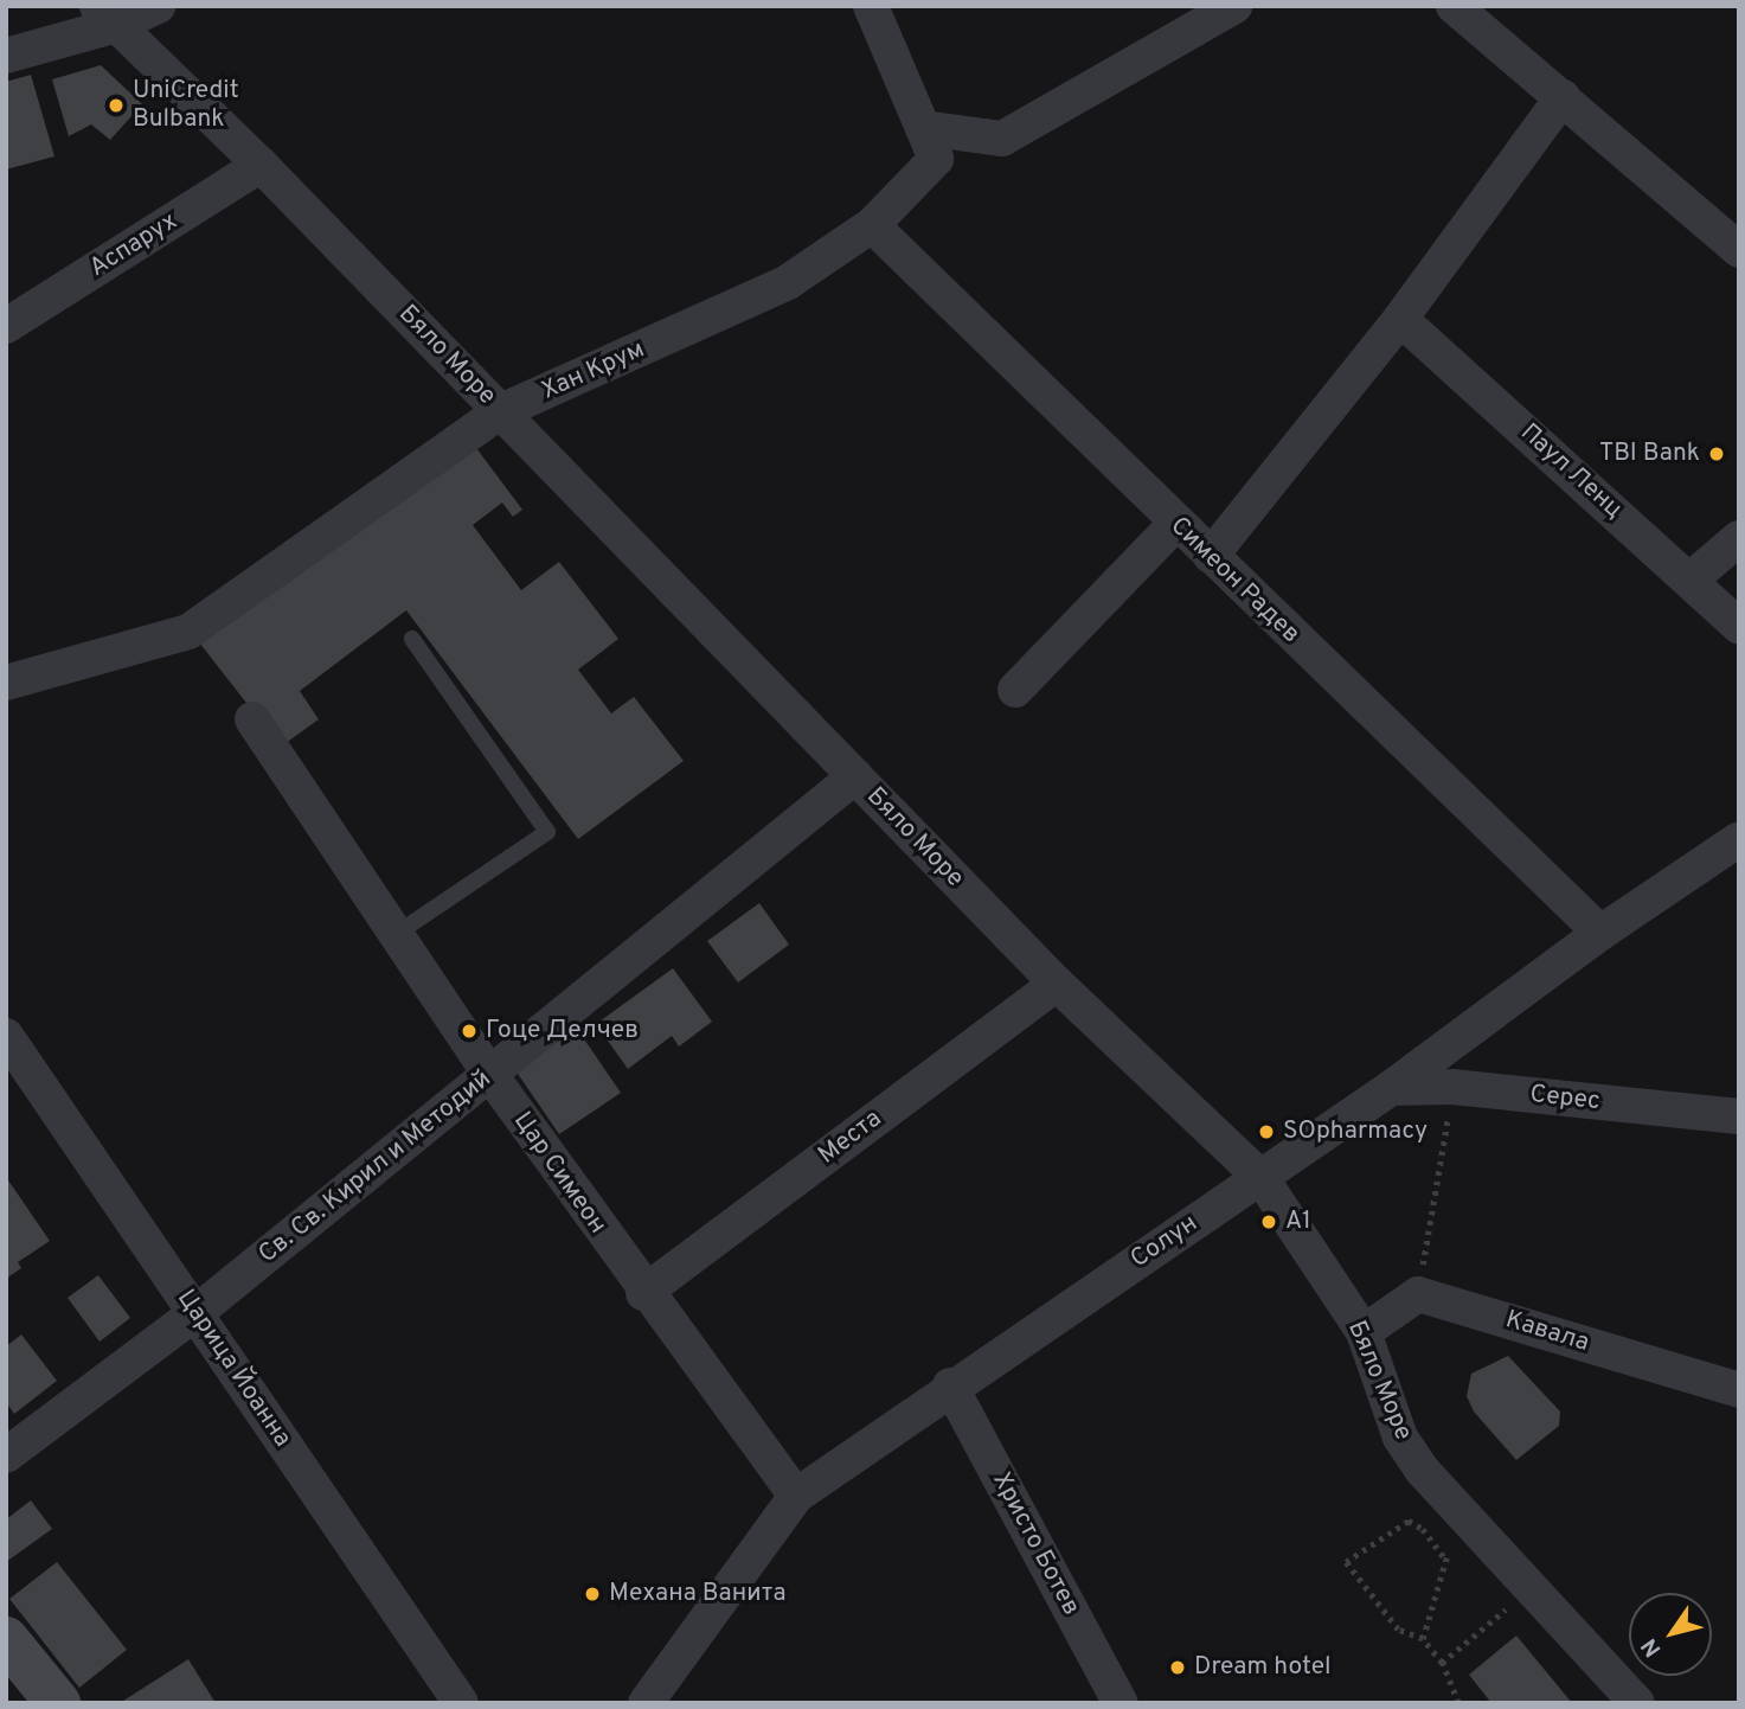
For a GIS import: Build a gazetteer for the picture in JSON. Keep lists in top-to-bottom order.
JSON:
{
  "streets": {
    "street": [
      "Аспарух",
      "Бяло Море",
      "Хан Крум",
      "Паул Ленц",
      "Симеон Радев",
      "Серес",
      "Места",
      "Св. Св. Кирил и Методий",
      "Цар Симеон",
      "Солун",
      "Кавала",
      "Царица Йоанна",
      "Христо Ботев"
    ]
  },
  "crossings": [
    ["Аспарух", "Бяло Море"],
    ["Бяло Море", "Хан Крум"],
    ["Бяло Море", "Места"],
    ["Бяло Море", "Св. Св. Кирил и Методий"],
    ["Бяло Море", "Солун"],
    ["Хан Крум", "Симеон Радев"],
    ["Симеон Радев", "Солун"],
    ["Серес", "Солун"],
    ["Места", "Цар Симеон"],
    ["Св. Св. Кирил и Методий", "Цар Симеон"],
    ["Св. Св. Кирил и Методий", "Царица Йоанна"],
    ["Цар Симеон", "Солун"],
    ["Солун", "Христо Ботев"]
  ],
  "places": [
    "UniCredit Bulbank",
    "TBI Bank",
    "Гоце Делчев",
    "SOpharmacy",
    "A1",
    "Механа Ванита",
    "Dream hotel"
  ],
  "north": "bottom left"
}
